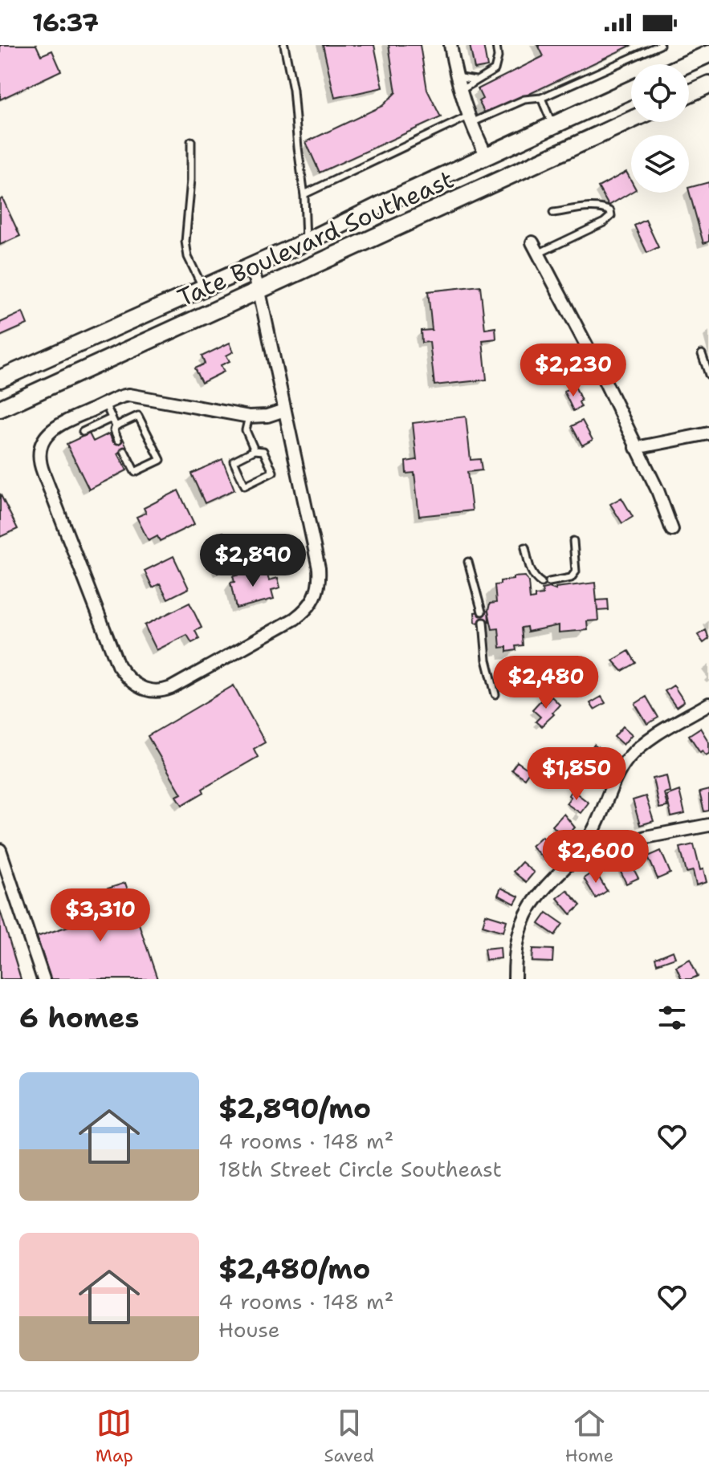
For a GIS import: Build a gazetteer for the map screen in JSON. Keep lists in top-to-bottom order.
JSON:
{
  "streets": {
    "main road": ["Tate Boulevard Southeast"]
  },
  "page": {
    "status": "16:37",
    "price": [
      "$2,230",
      "$2,890",
      "$2,480",
      "$1,850",
      "$2,600",
      "$3,310"
    ],
    "heading": "6 homes",
    "list": [
      {
        "name": "$2,890/mo",
        "note": "4 rooms · 148 m² · 18th Street Circle Southeast"
      },
      {
        "name": "$2,480/mo",
        "note": "4 rooms · 148 m² · House"
      }
    ],
    "tabs": ["Map", "Saved", "Home"]
  }
}
